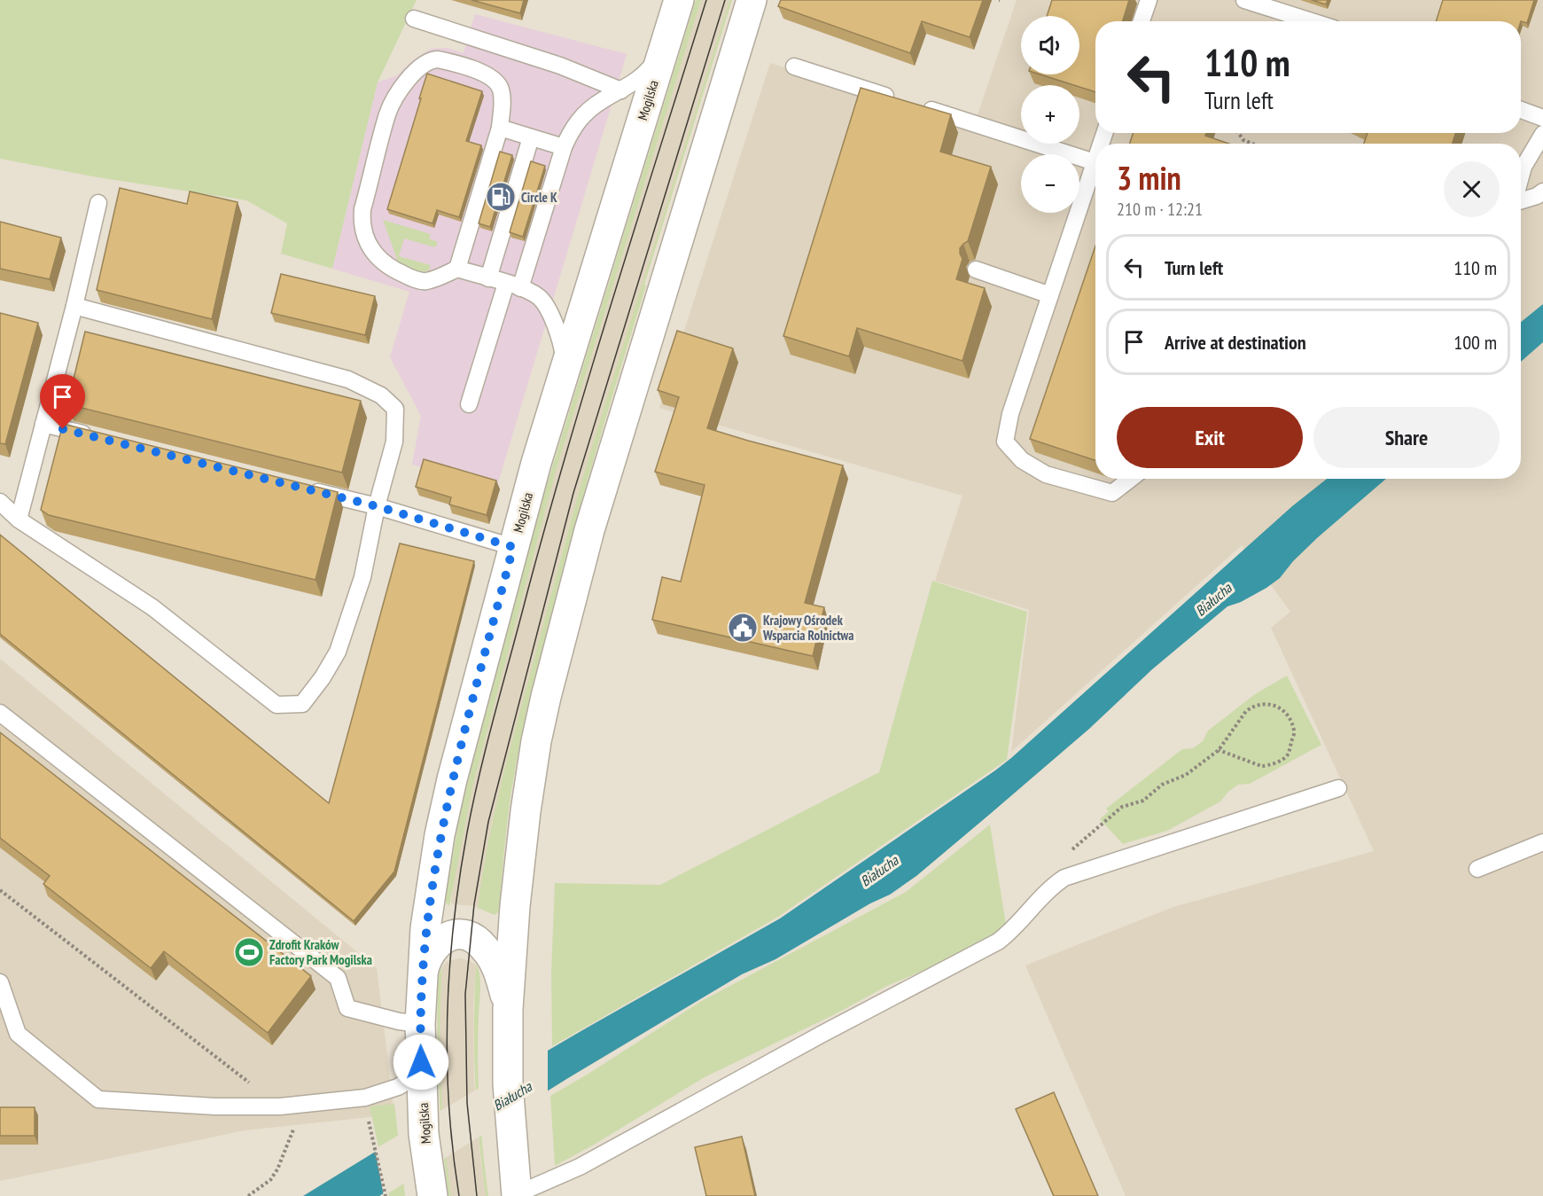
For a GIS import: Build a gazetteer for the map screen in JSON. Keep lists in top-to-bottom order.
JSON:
{
  "streets": {
    "main road": ["Mogilska"]
  },
  "water": ["Białucha"],
  "places": {
    "fuel station": ["Circle K"],
    "public building": ["Krajowy Ośrodek Wsparcia Rolnictwa"],
    "sports": ["Zdrofit Kraków Factory Park Mogilska"]
  },
  "page": {
    "map_buttons": ["+", "−"],
    "turn": ["110 m", "Turn left"],
    "heading": ["3 min", "210 m · 12:21"],
    "list": [
      {
        "name": "Turn left",
        "value": "110 m"
      },
      {
        "name": "Arrive at destination",
        "value": "100 m"
      }
    ],
    "buttons": ["Exit", "Share"]
  }
}
